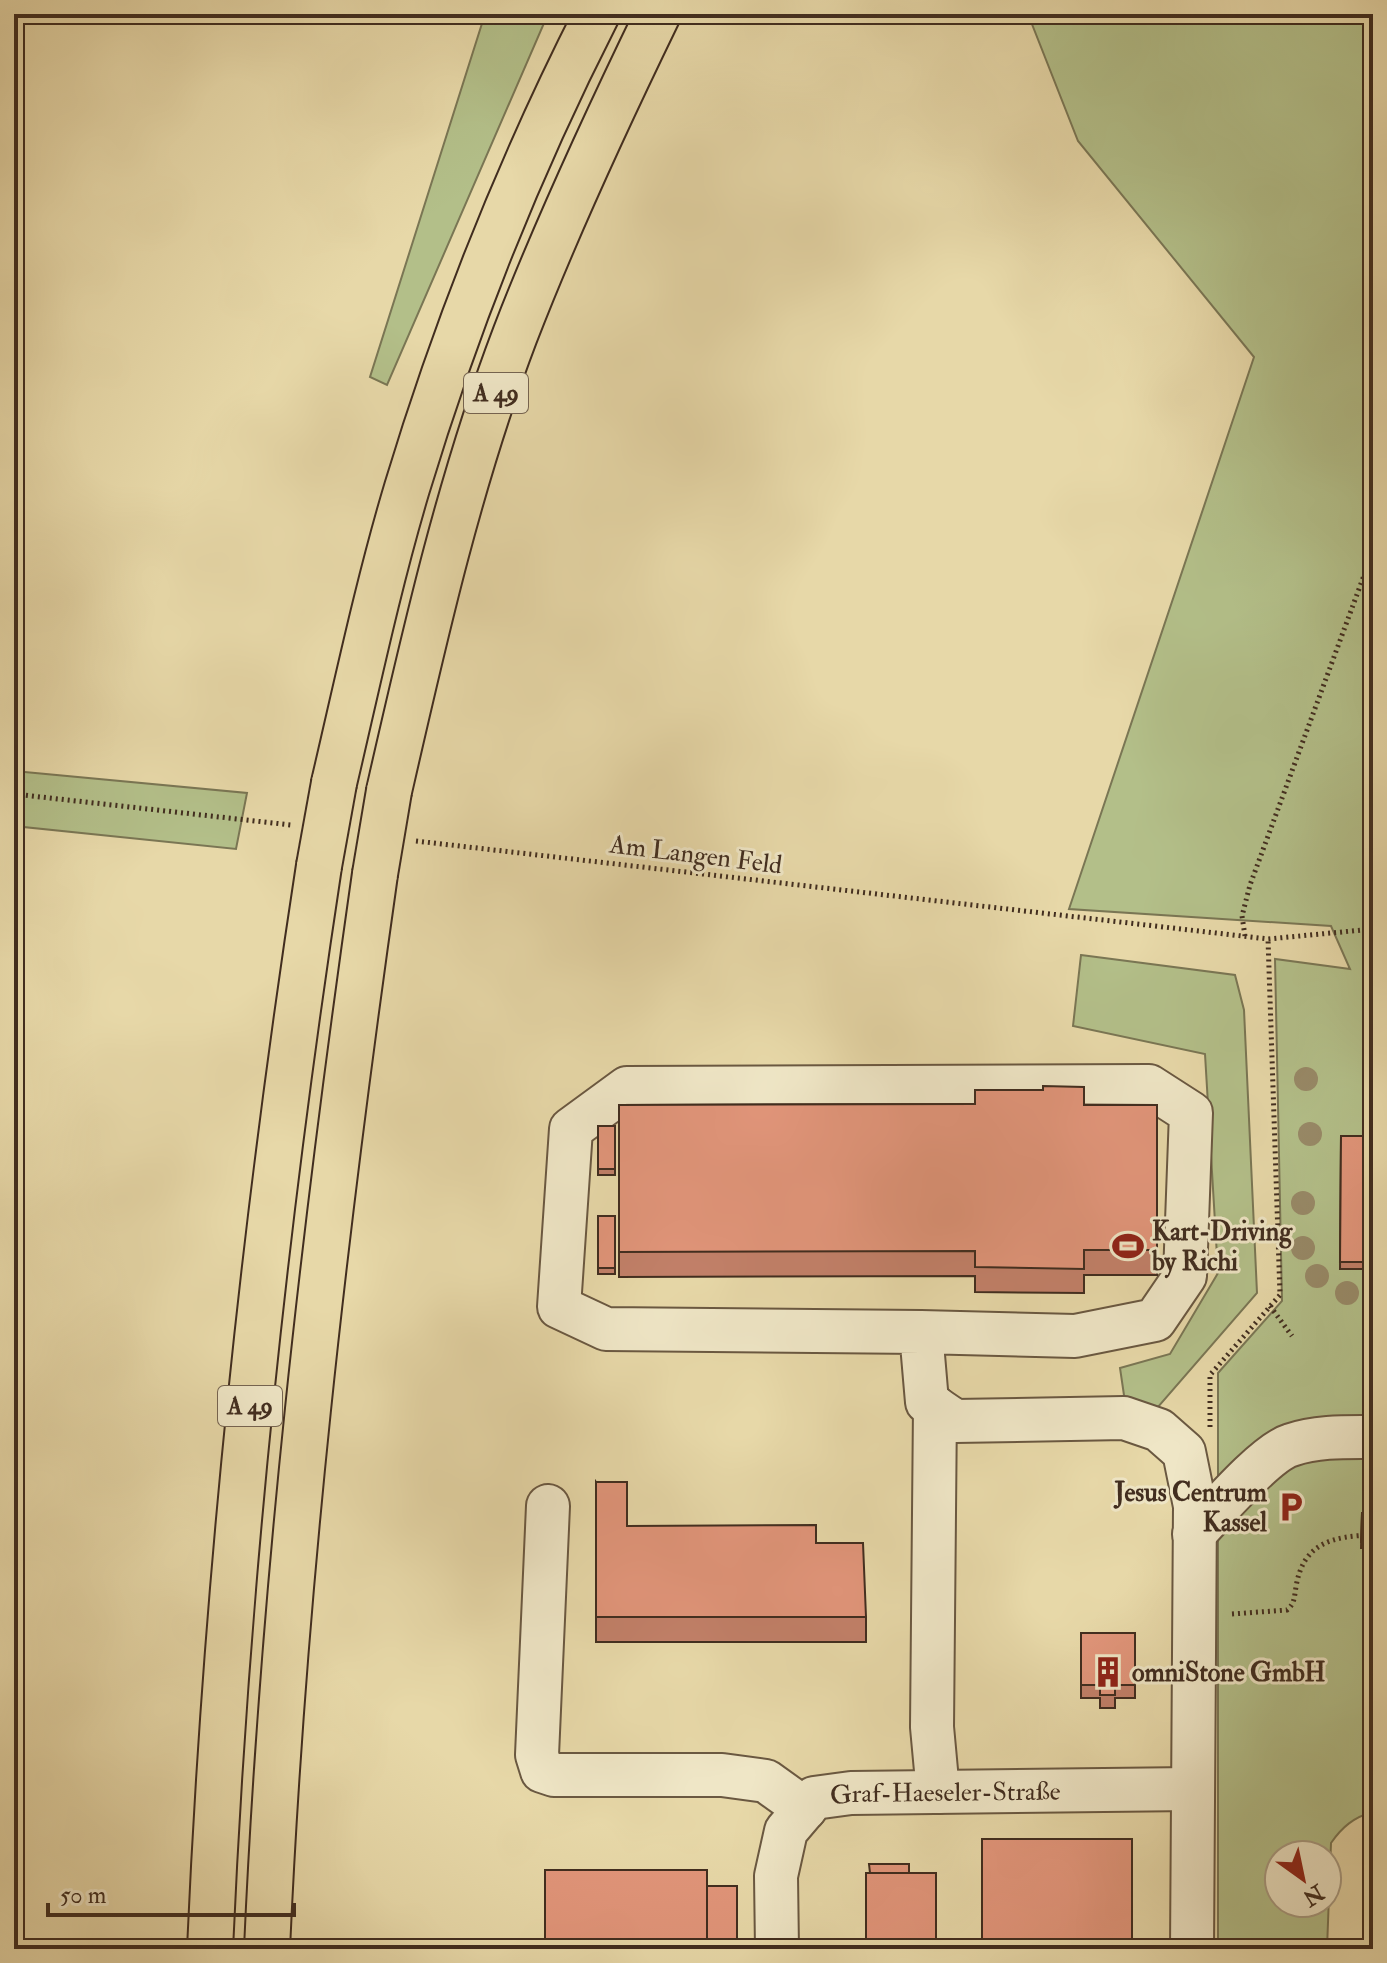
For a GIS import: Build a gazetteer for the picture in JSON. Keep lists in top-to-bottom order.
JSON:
{
  "streets": {
    "highway": ["A 49"],
    "street": ["Graf-Haeseler-Straße"],
    "path": ["Am Langen Feld"]
  },
  "places": {
    "sports": ["Kart-Driving by Richi"],
    "parking": ["Jesus Centrum Kassel"],
    "building": ["omniStone GmbH"]
  },
  "scale_bar": "50 m",
  "north": "bottom right"
}
